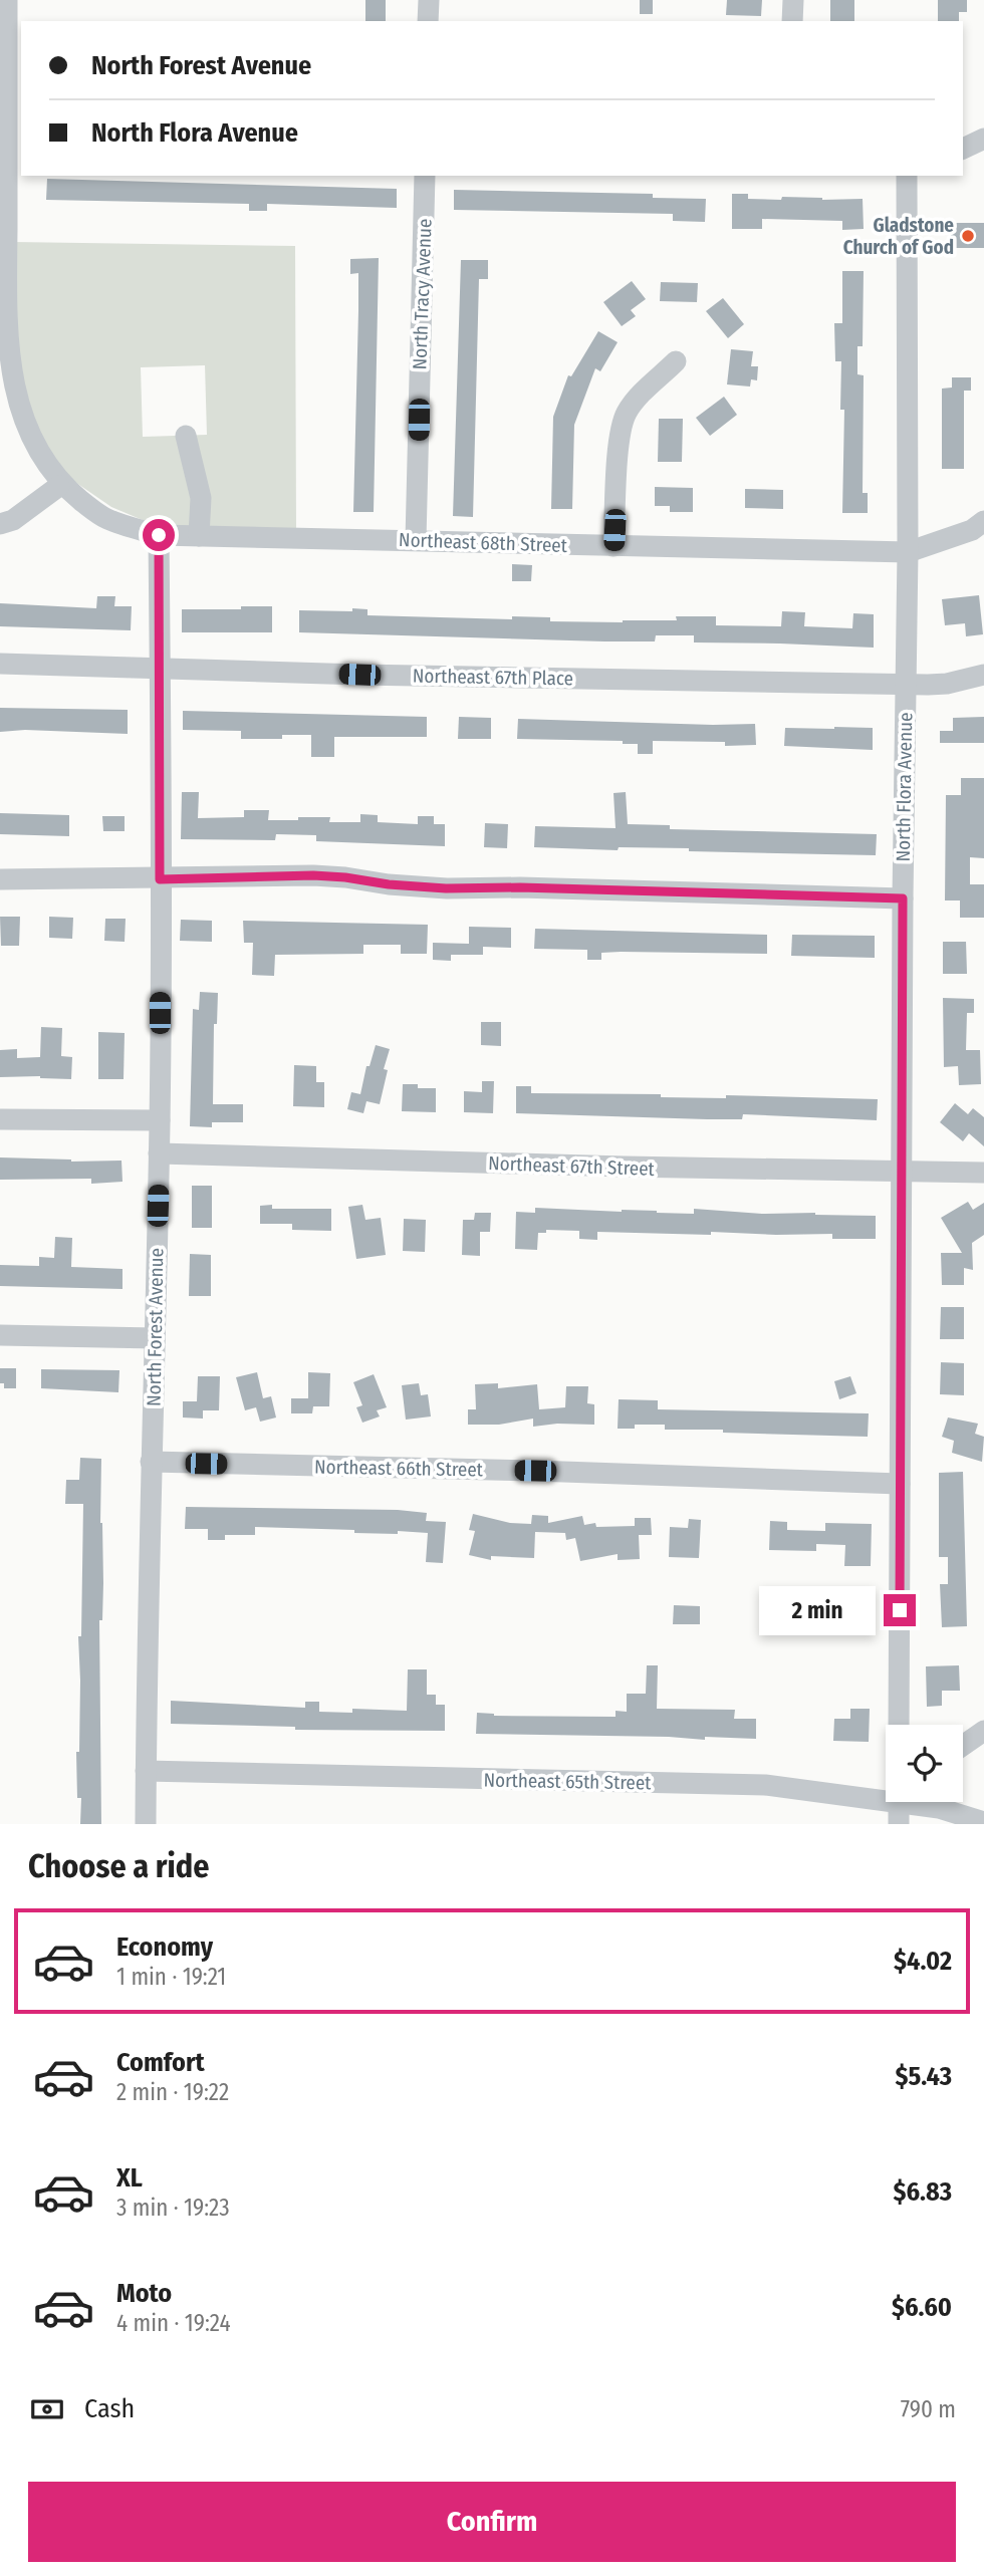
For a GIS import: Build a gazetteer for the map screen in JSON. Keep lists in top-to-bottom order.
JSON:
{
  "streets": {
    "street": [
      "North Tracy Avenue",
      "Northeast 68th Street",
      "Northeast 67th Place",
      "North Flora Avenue",
      "Northeast 67th Street",
      "North Forest Avenue",
      "Northeast 66th Street",
      "Northeast 65th Street"
    ]
  },
  "crossings": [
    ["North Tracy Avenue", "Northeast 68th Street"],
    ["Northeast 68th Street", "North Flora Avenue"],
    ["Northeast 68th Street", "North Forest Avenue"],
    ["Northeast 67th Place", "North Flora Avenue"],
    ["Northeast 67th Place", "North Forest Avenue"],
    ["North Flora Avenue", "Northeast 67th Street"],
    ["North Flora Avenue", "Northeast 66th Street"],
    ["Northeast 67th Street", "North Forest Avenue"],
    ["North Forest Avenue", "Northeast 66th Street"],
    ["North Forest Avenue", "Northeast 65th Street"]
  ],
  "places": ["Gladstone Church of God"],
  "page": {
    "banner": ["North Forest Avenue", "North Flora Avenue"],
    "bubble": "2 min",
    "heading": "Choose a ride",
    "list": [
      {
        "name": "Economy",
        "note": "1 min · 19:21",
        "value": "$4.02"
      },
      {
        "name": "Comfort",
        "note": "2 min · 19:22",
        "value": "$5.43"
      },
      {
        "name": "XL",
        "note": "3 min · 19:23",
        "value": "$6.83"
      },
      {
        "name": "Moto",
        "note": "4 min · 19:24",
        "value": "$6.60"
      }
    ],
    "pay": ["Cash", "790 m"],
    "buttons": "Confirm"
  }
}
